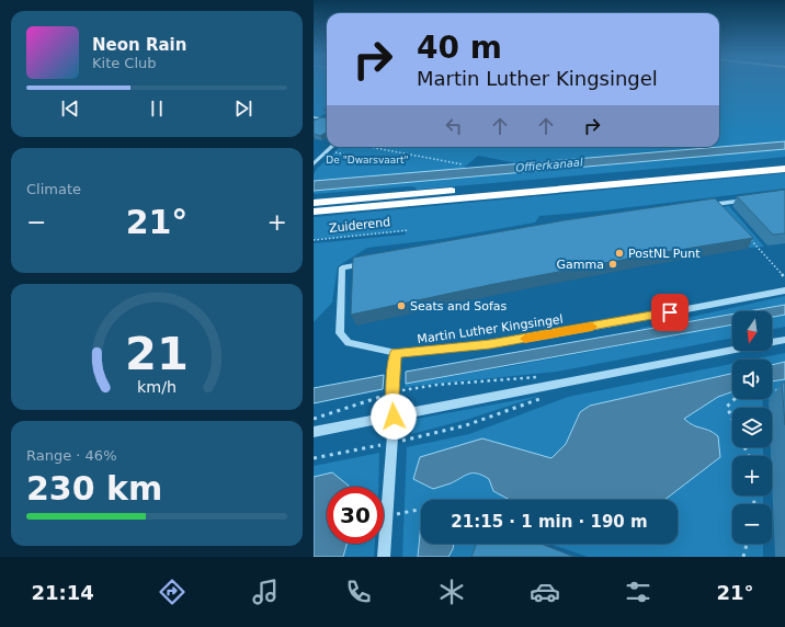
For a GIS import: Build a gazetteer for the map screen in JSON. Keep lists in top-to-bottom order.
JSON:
{
  "streets": {
    "street": ["Martin Luther Kingsingel"],
    "path": ["Zuiderend"]
  },
  "water": ["Offierkanaal"],
  "parks": ["De \"Dwarsvaart\""],
  "places": ["PostNL Punt", "Gamma", "Seats and Sofas"],
  "north": "bottom",
  "page": {
    "turn": ["40 m", "Martin Luther Kingsingel"],
    "song": ["Neon Rain", "Kite Club"],
    "tile": [
      "Climate",
      ["Range · 46%", "230 km"]
    ],
    "heat": ["−", "21°", "+"],
    "map_buttons": ["+", "−"],
    "limit": "30",
    "trip": "21:15 · 1 min · 190 m",
    "tabs": ["21:14", "21°"],
    "gauge": ["21", "km/h"]
  }
}
